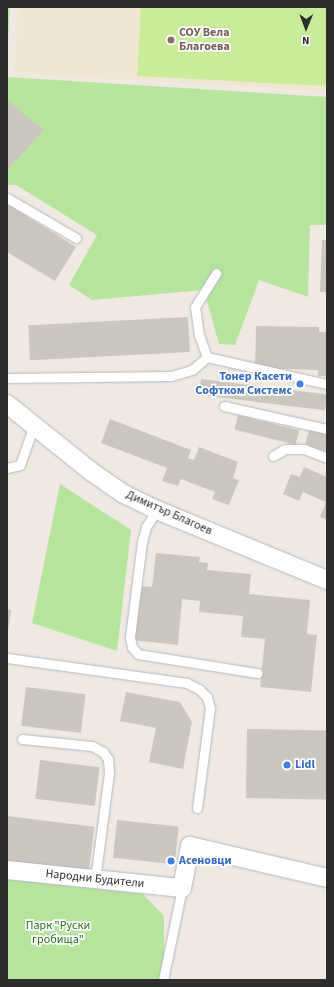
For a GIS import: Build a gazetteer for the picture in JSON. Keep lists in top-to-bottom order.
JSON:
{
  "streets": {
    "street": ["Димитър Благоев", "Народни Будители"]
  },
  "parks": ["Парк \"Руски гробища\""],
  "places": [
    "СОУ Вела Благоева",
    "Тонер Касети Софтком Системс",
    "Lidl",
    "Асеновци"
  ],
  "north": "bottom"
}
